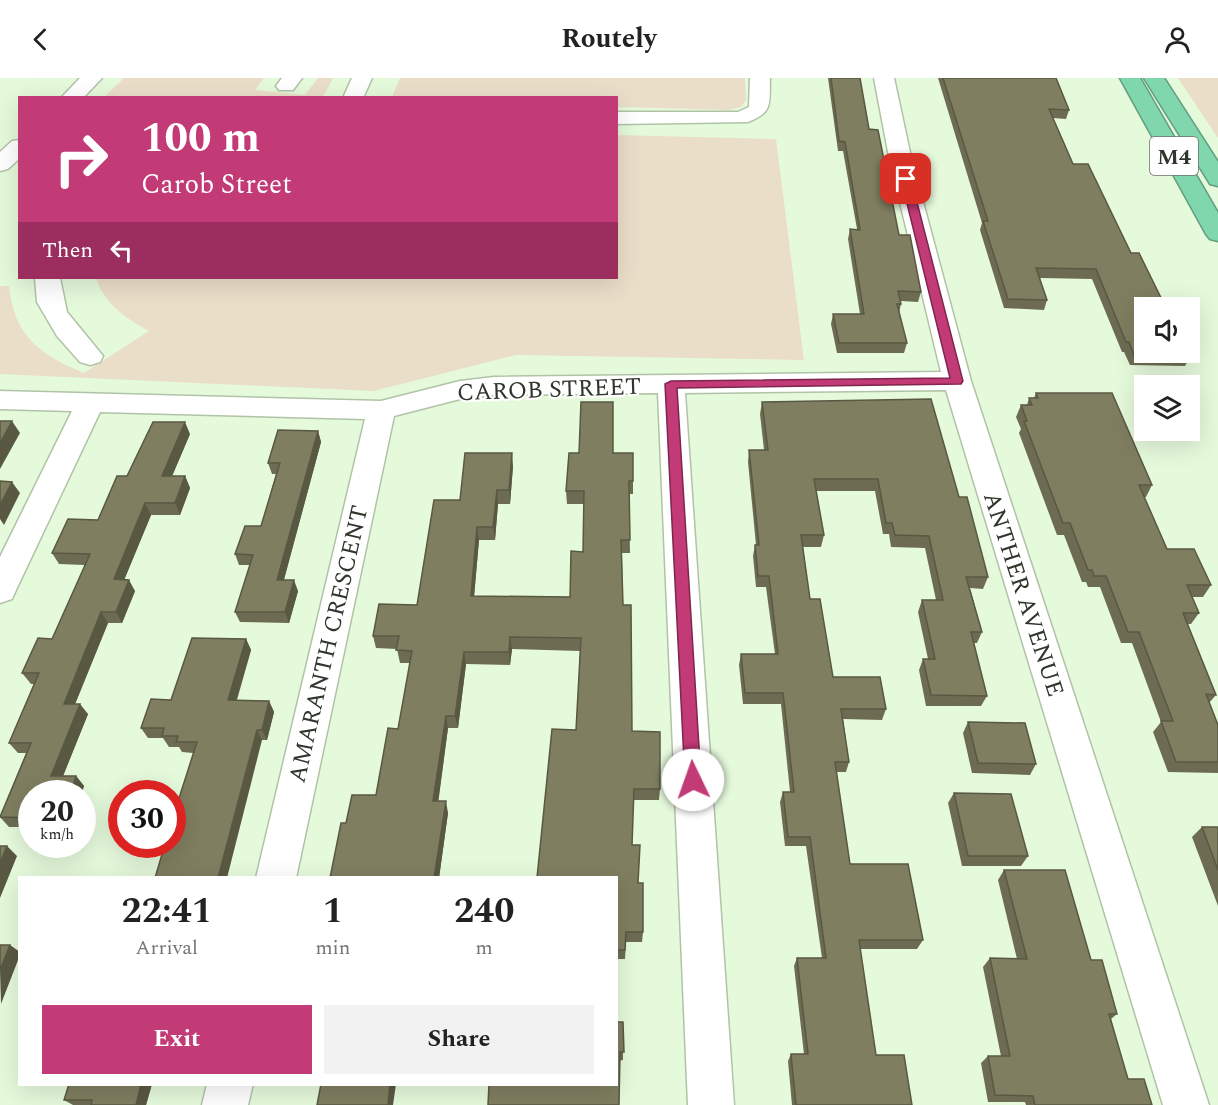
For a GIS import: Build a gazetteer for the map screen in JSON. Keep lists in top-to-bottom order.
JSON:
{
  "streets": {
    "highway": ["M4"],
    "street": ["CAROB STREET", "ANTHER AVENUE", "AMARANTH CRESCENT"]
  },
  "crossings": [
    ["CAROB STREET", "ANTHER AVENUE"],
    ["CAROB STREET", "AMARANTH CRESCENT"]
  ],
  "page": {
    "header": "Routely",
    "turn": ["100 m", "Carob Street"],
    "then": "Then",
    "speed": "20 km/h",
    "limit": "30",
    "eta": [
      "22:41",
      "Arrival",
      "1",
      "min",
      "240",
      "m"
    ],
    "buttons": ["Exit", "Share"]
  }
}
